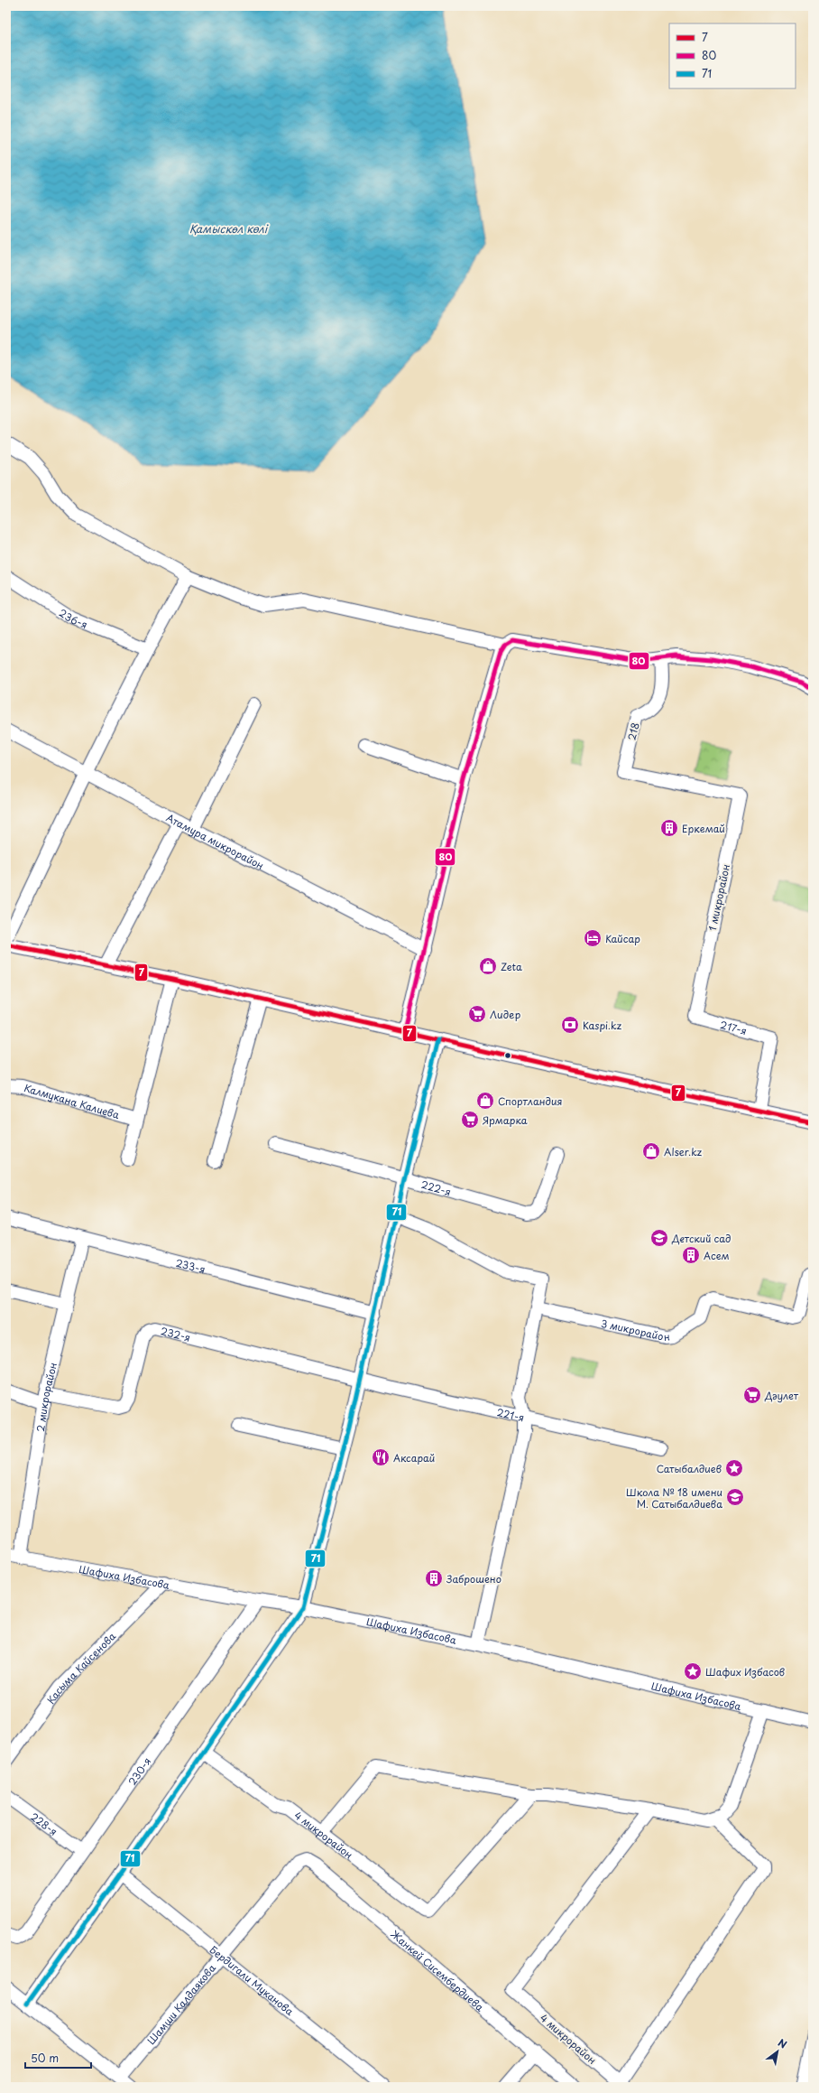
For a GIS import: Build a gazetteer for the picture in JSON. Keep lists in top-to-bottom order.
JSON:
{
  "streets": {
    "street": [
      "236-я",
      "218",
      "Атамура микрорайон",
      "1 микрорайон",
      "217-я",
      "Калмукана Калиева",
      "222-я",
      "233-я",
      "3 микрорайон",
      "232-я",
      "2 микрорайон",
      "221-я",
      "Шафиха Избасова",
      "Касыма Кайсенова",
      "230-я",
      "228-я",
      "4 микрорайон",
      "Жанкей Сисембердиева",
      "Бердигали Муканова",
      "Шамши Калдаякова"
    ]
  },
  "crossings": [
    ["218", "1 микрорайон"],
    ["1 микрорайон", "217-я"],
    ["233-я", "2 микрорайон"],
    ["232-я", "2 микрорайон"],
    ["232-я", "221-я"],
    ["2 микрорайон", "Шафиха Избасова"],
    ["Шафиха Избасова", "Касыма Кайсенова"],
    ["Шафиха Избасова", "230-я"],
    ["230-я", "228-я"],
    ["Жанкей Сисембердиева", "Шамши Калдаякова"],
    ["Бердигали Муканова", "Шамши Калдаякова"]
  ],
  "water": ["Қамыскөл көлі"],
  "places": {
    "building": ["Еркемай", "Асем", "Заброшено"],
    "hotel": ["Кайсар"],
    "shop": ["Zeta", "Спортландия", "Alser.kz"],
    "supermarket": ["Лидер", "Ярмарка", "Дәулет"],
    "bank": ["Kaspi.kz"],
    "school or university": ["Детский сад", "Школа № 18 имени М. Сатыбалдиева"],
    "restaurant": ["Аксарай"],
    "place": ["Сатыбалдиев", "Шафих Избасов"]
  },
  "lines": ["transit line 80", "transit line 7", "transit line 71"],
  "legend": ["7", "80", "71"],
  "scale_bar": "50 m",
  "north": "top right"
}
